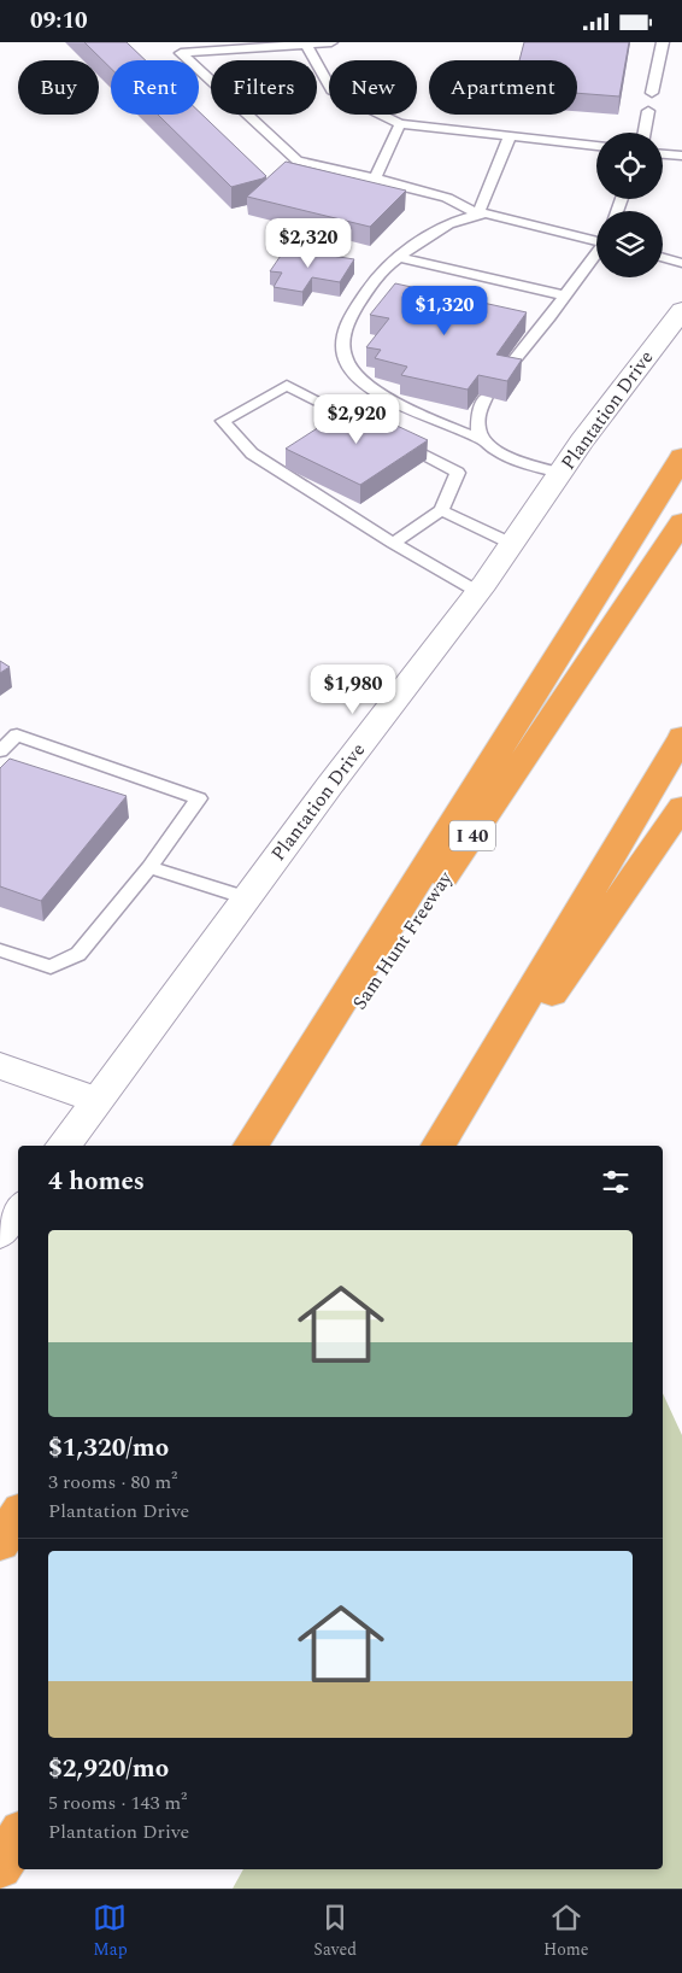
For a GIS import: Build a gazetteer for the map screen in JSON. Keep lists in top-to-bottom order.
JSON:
{
  "streets": {
    "highway": ["I 40", "Sam Hunt Freeway"],
    "street": ["Plantation Drive"]
  },
  "page": {
    "status": "09:10",
    "chip": [
      "Buy",
      "Rent",
      "Filters",
      "New",
      "Apartment"
    ],
    "price": [
      "$2,320",
      "$1,320",
      "$2,920",
      "$1,980"
    ],
    "heading": "4 homes",
    "list": [
      {
        "name": "$1,320/mo",
        "note": "3 rooms · 80 m² · Plantation Drive"
      },
      {
        "name": "$2,920/mo",
        "note": "5 rooms · 143 m² · Plantation Drive"
      }
    ],
    "tabs": ["Map", "Saved", "Home"]
  }
}
